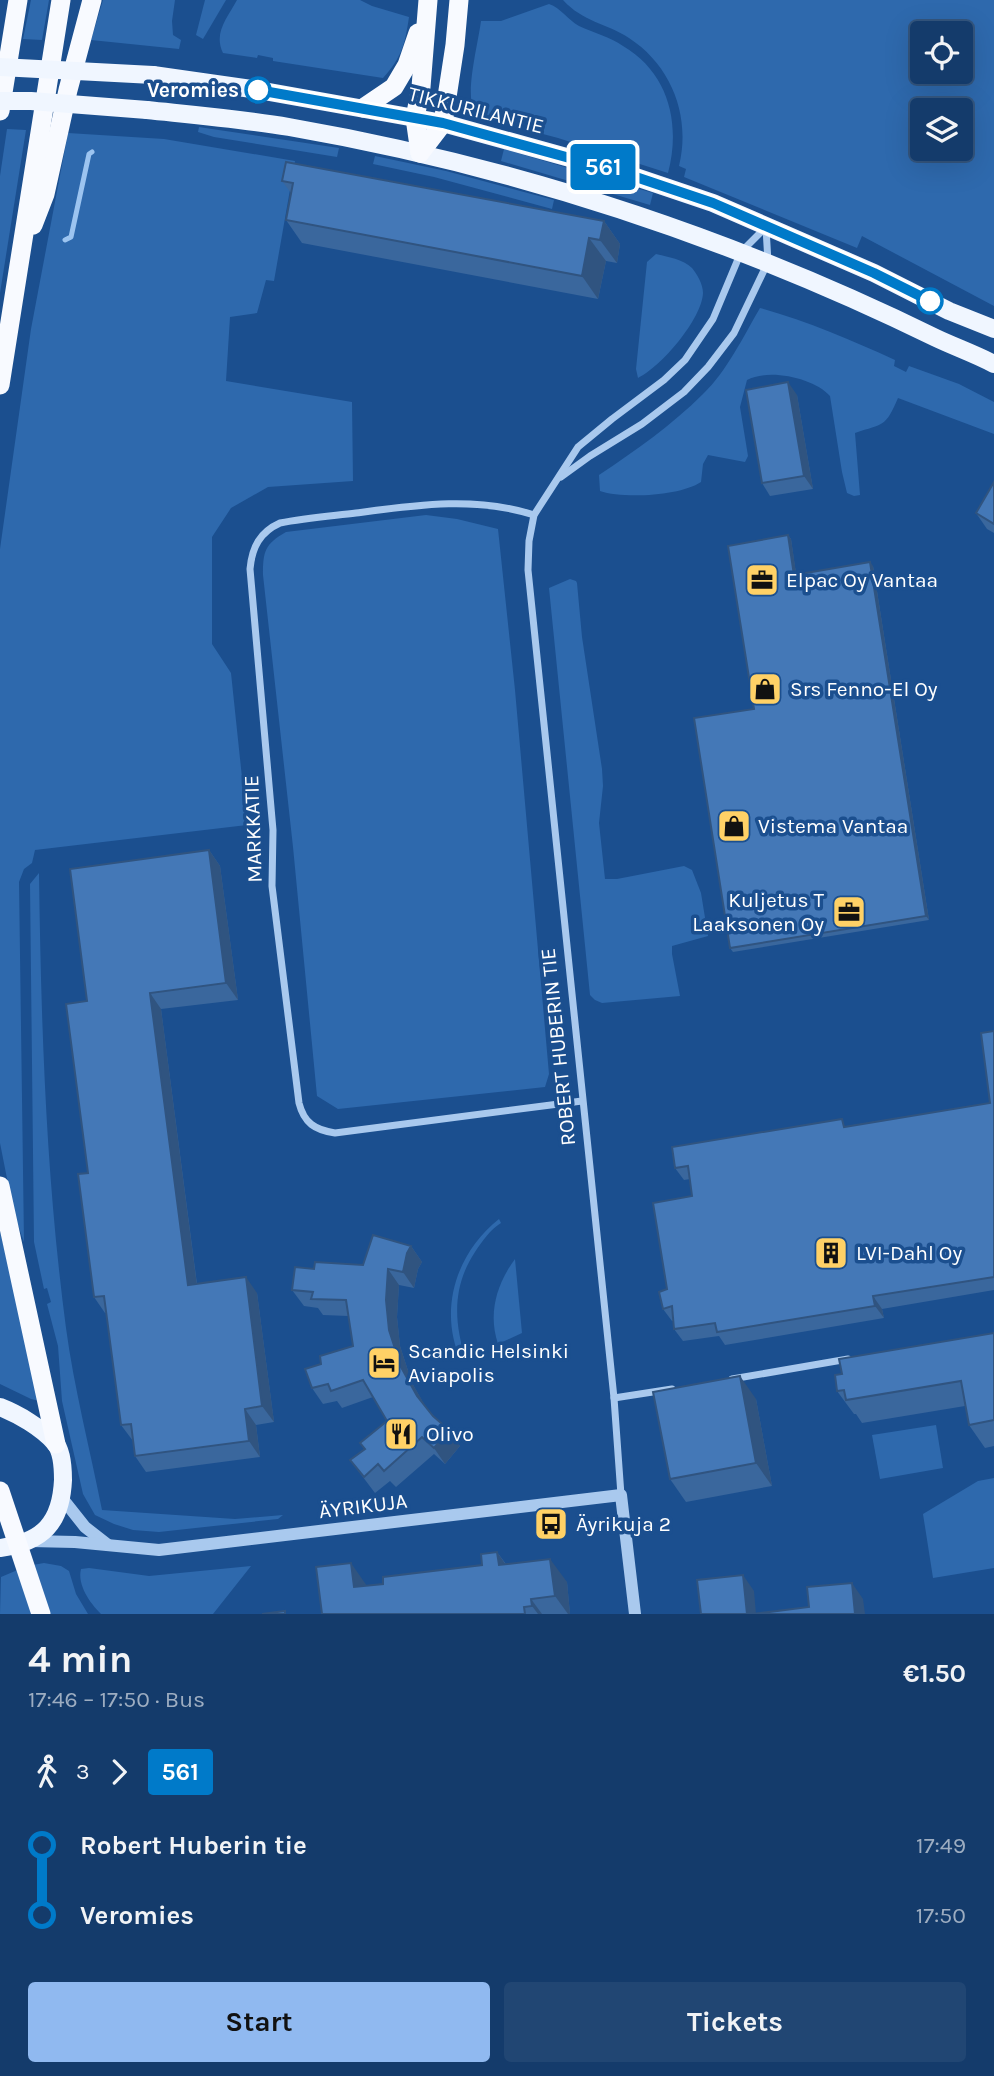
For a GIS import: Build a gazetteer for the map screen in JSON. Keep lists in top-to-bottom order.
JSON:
{
  "streets": {
    "main road": ["TIKKURILANTIE"],
    "street": ["MARKKATIE", "ROBERT HUBERIN TIE", "ÄYRIKUJA"]
  },
  "crossings": [
    ["TIKKURILANTIE", "ROBERT HUBERIN TIE"],
    ["MARKKATIE", "ROBERT HUBERIN TIE"],
    ["ROBERT HUBERIN TIE", "ÄYRIKUJA"]
  ],
  "places": {
    "other": ["Veromies"],
    "office": ["Elpac Oy Vantaa", "Kuljetus T Laaksonen Oy"],
    "shop": ["Srs Fenno-El Oy", "Vistema Vantaa"],
    "building": ["LVI-Dahl Oy"],
    "hotel": ["Scandic Helsinki Aviapolis"],
    "restaurant": ["Olivo"],
    "bus stop": ["Äyrikuja 2"]
  },
  "lines": ["bus line 561"],
  "page": {
    "on_map": "561",
    "heading": ["4 min", "17:46 – 17:50 · Bus", "€1.50"],
    "legs": ["3", "561"],
    "list": [
      {
        "name": "Robert Huberin tie",
        "value": "17:49"
      },
      {
        "name": "Veromies",
        "value": "17:50"
      }
    ],
    "buttons": ["Start", "Tickets"]
  }
}
